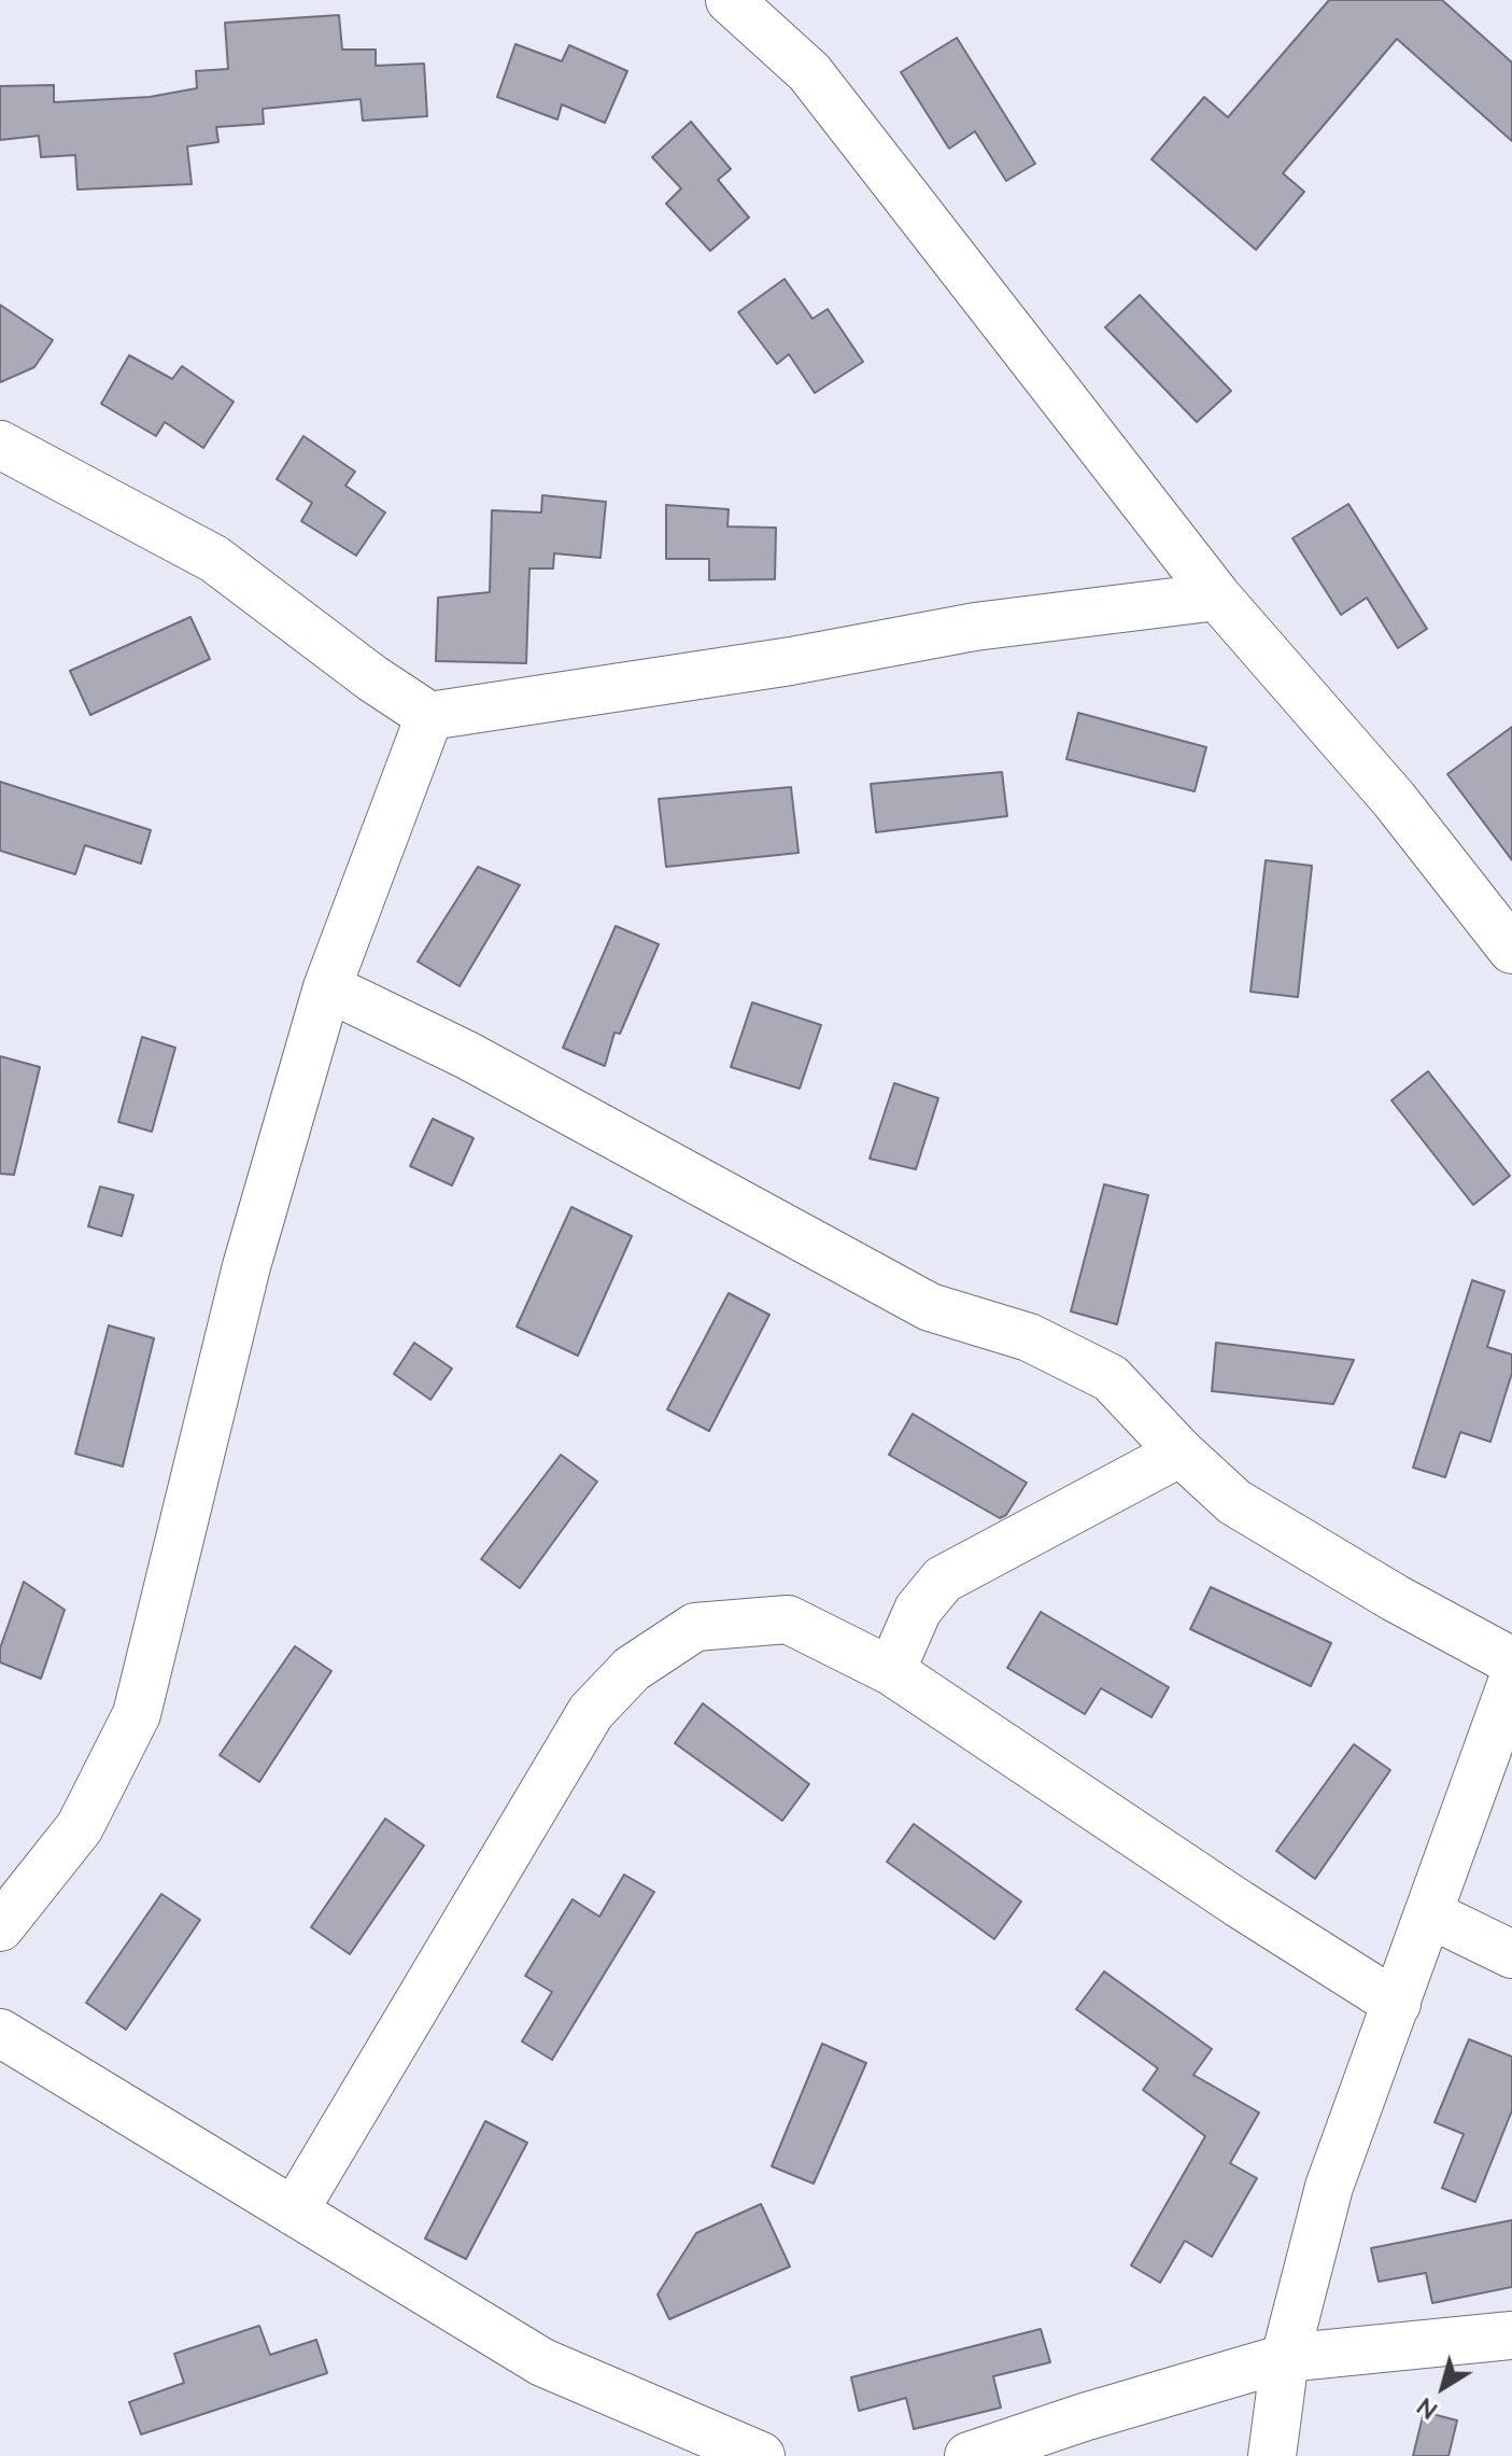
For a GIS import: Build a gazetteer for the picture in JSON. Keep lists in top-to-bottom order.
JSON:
{
  "north": "bottom left"
}
